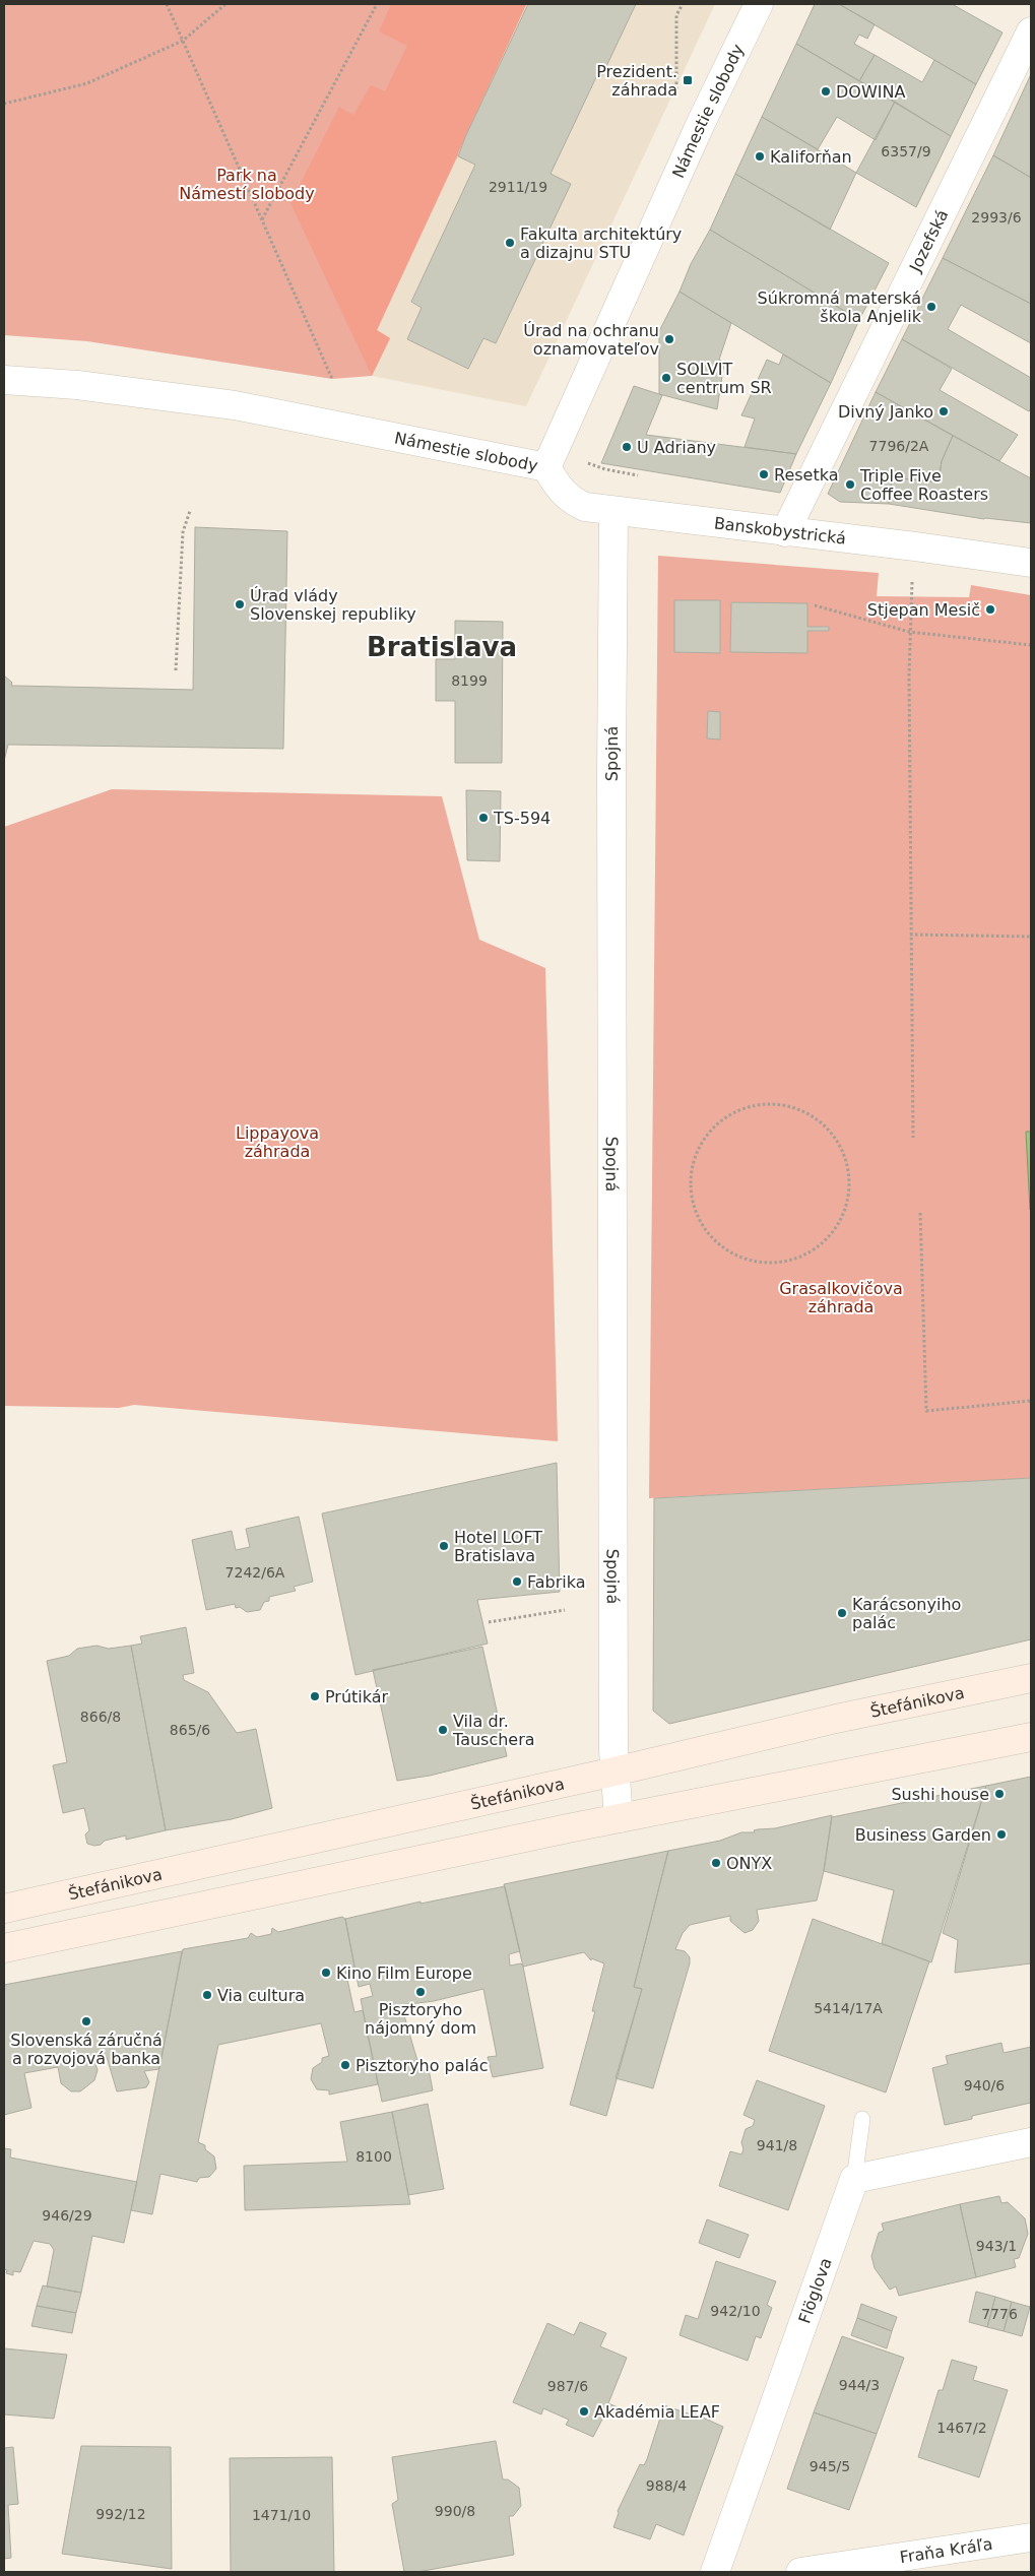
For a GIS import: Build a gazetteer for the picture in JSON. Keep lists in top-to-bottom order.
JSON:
{
  "streets": {
    "main road": ["Štefánikova"],
    "street": [
      "Námestie slobody",
      "Jozefská",
      "Banskobystrická",
      "Spojná",
      "Flöglova",
      "Fraňa Kráľa"
    ]
  },
  "crossings": [
    ["Námestie slobody", "Banskobystrická"],
    ["Jozefská", "Banskobystrická"],
    ["Banskobystrická", "Spojná"],
    ["Spojná", "Štefánikova"]
  ],
  "districts": ["Bratislava"],
  "parks": ["Park na Námestí slobody", "Lippayova záhrada", "Grasalkovičova záhrada"],
  "places": {
    "transit": ["Prezident. záhrada"],
    "other": [
      "DOWINA",
      "Kaliforňan",
      "Fakulta architektúry a dizajnu STU",
      "Súkromná materská škola Anjelik",
      "Úrad na ochranu oznamovateľov",
      "SOLVIT centrum SR",
      "Divný Janko",
      "U Adriany",
      "Resetka",
      "Triple Five Coffee Roasters",
      "Úrad vlády Slovenskej republiky",
      "Stjepan Mesič",
      "TS-594",
      "Hotel LOFT Bratislava",
      "Fabrika",
      "Karácsonyiho palác",
      "Prútikár",
      "Vila dr. Tauschera",
      "Sushi house",
      "Business Garden",
      "ONYX",
      "Kino Film Europe",
      "Pisztoryho nájomný dom",
      "Via cultura",
      "Slovenská záručná a rozvojová banka",
      "Pisztoryho palác",
      "Akadémia LEAF"
    ]
  },
  "house_numbers": [
    "6357/9",
    "2911/19",
    "2993/6",
    "7796/2A",
    "8199",
    "7242/6A",
    "866/8",
    "865/6",
    "5414/17A",
    "940/6",
    "941/8",
    "8100",
    "946/29",
    "943/1",
    "942/10",
    "7776",
    "944/3",
    "987/6",
    "1467/2",
    "945/5",
    "988/4",
    "990/8",
    "992/12",
    "1471/10"
  ]
}
